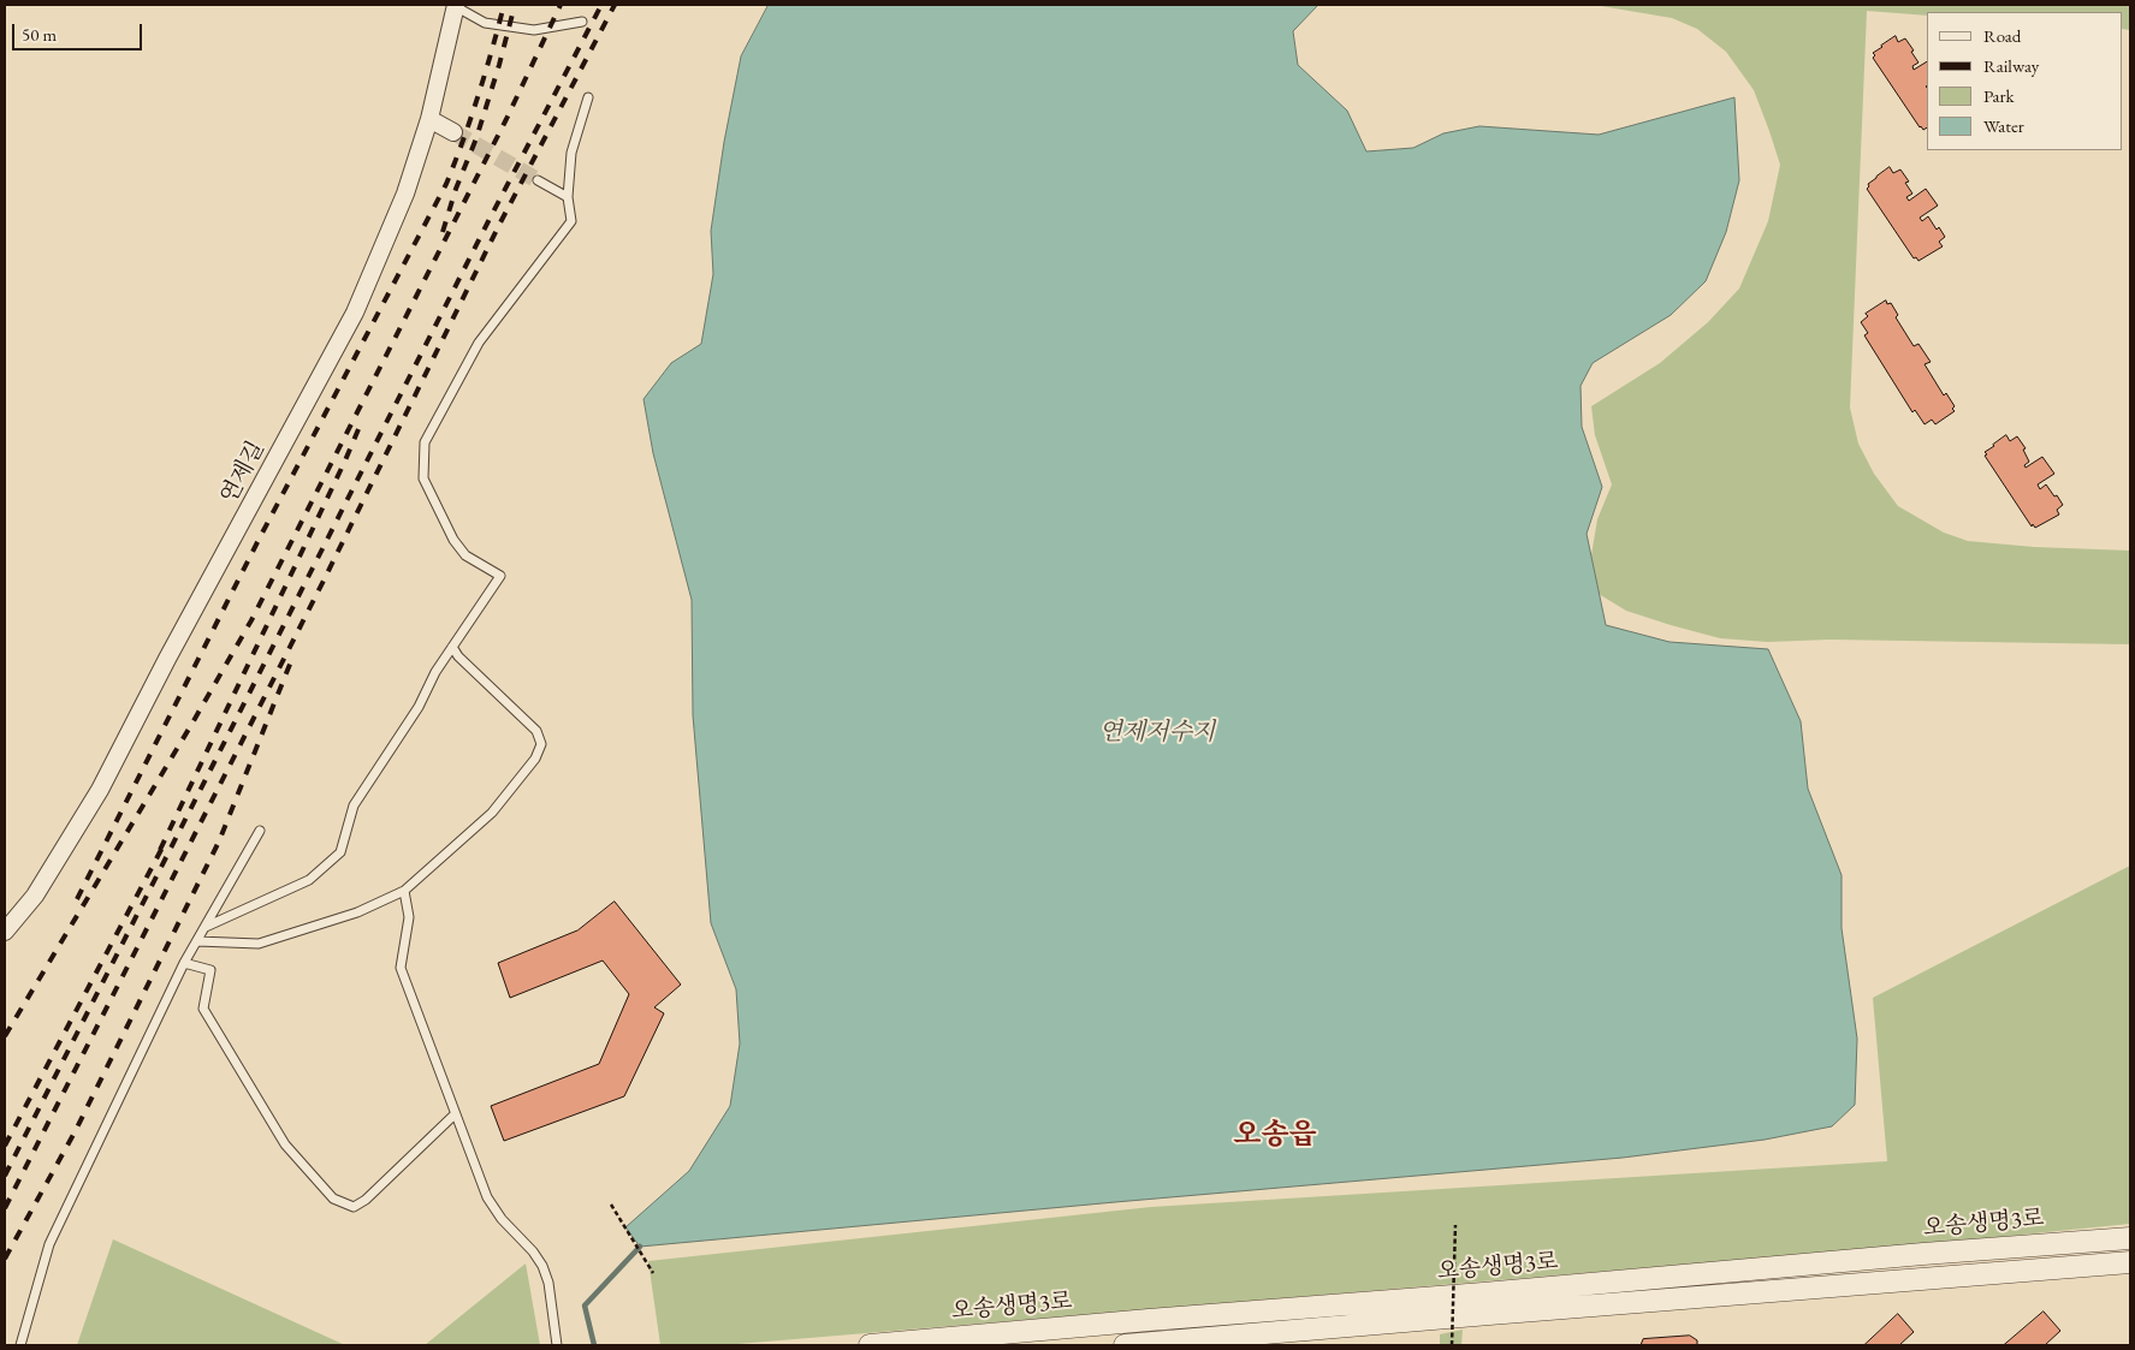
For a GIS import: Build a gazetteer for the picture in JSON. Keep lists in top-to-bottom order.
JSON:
{
  "streets": {
    "street": ["연제길", "오송생명3로"]
  },
  "districts": ["오송읍"],
  "water": ["연제저수지"],
  "legend": [
    "Road",
    "Railway",
    "Park",
    "Water"
  ],
  "scale_bar": "50 m"
}
